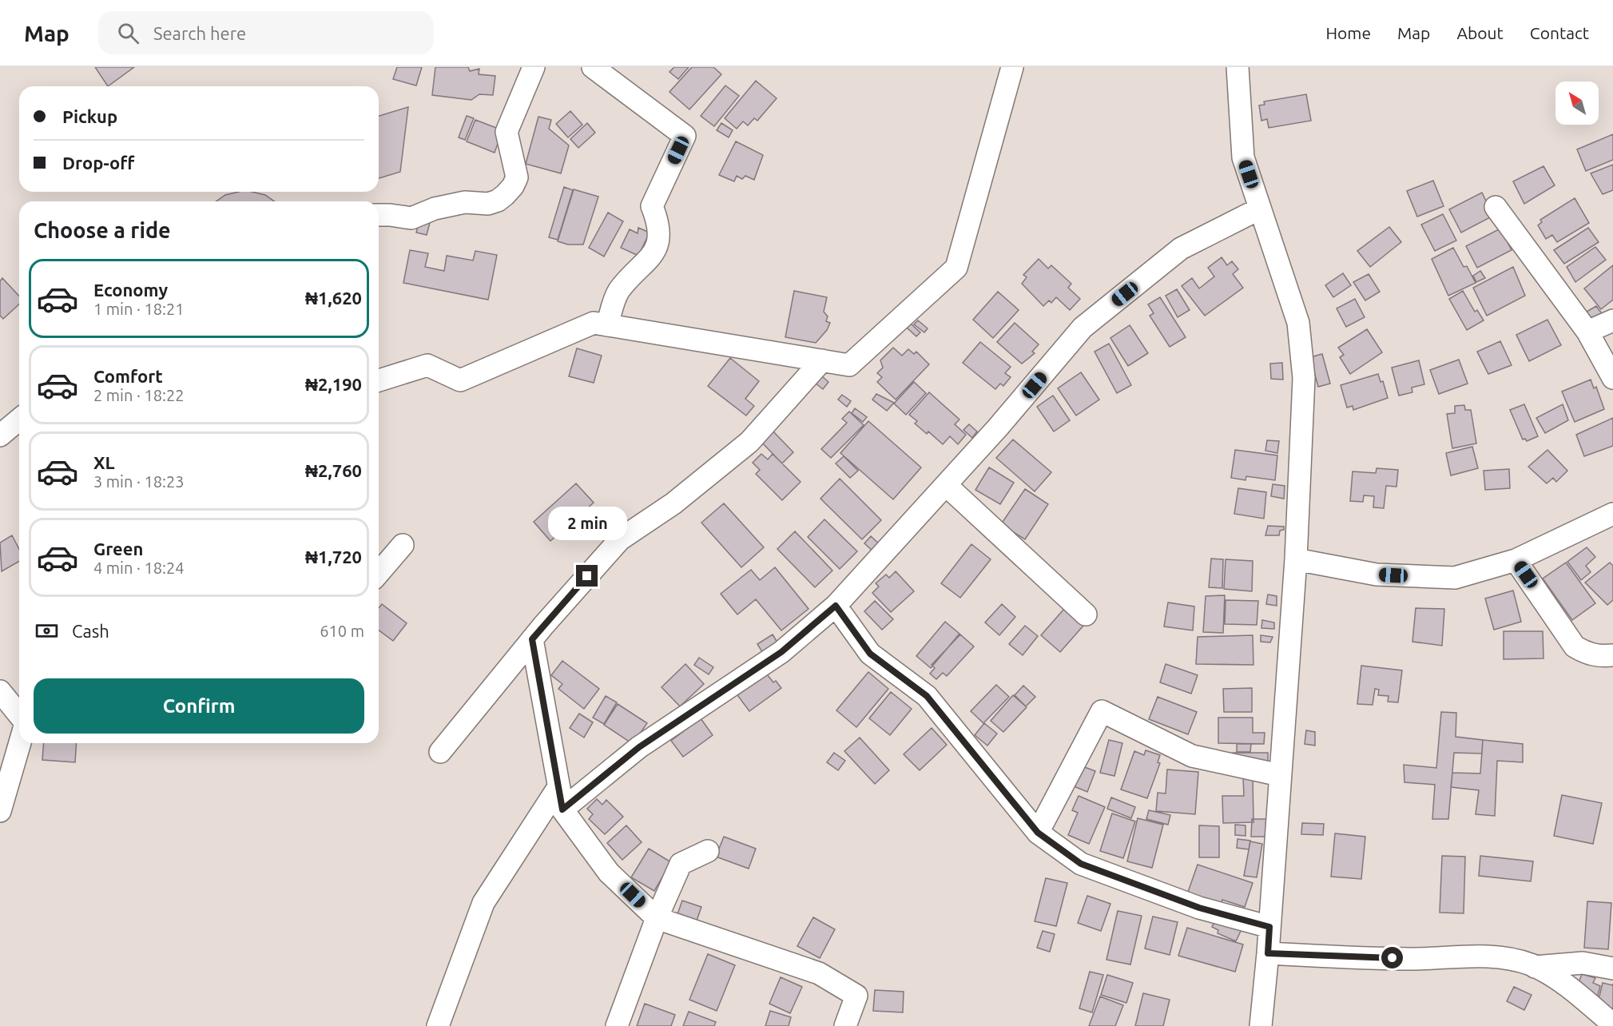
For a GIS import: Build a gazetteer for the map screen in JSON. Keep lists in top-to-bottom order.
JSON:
{
  "north": "top left",
  "page": {
    "header": "Map",
    "search": "Search here",
    "nav": [
      "Home",
      "Map",
      "About",
      "Contact"
    ],
    "banner": ["Pickup", "Drop-off"],
    "heading": "Choose a ride",
    "list": [
      {
        "name": "Economy",
        "note": "1 min · 18:21",
        "value": "₦1,620"
      },
      {
        "name": "Comfort",
        "note": "2 min · 18:22",
        "value": "₦2,190"
      },
      {
        "name": "XL",
        "note": "3 min · 18:23",
        "value": "₦2,760"
      },
      {
        "name": "Green",
        "note": "4 min · 18:24",
        "value": "₦1,720"
      }
    ],
    "bubble": "2 min",
    "pay": ["Cash", "610 m"],
    "buttons": "Confirm"
  }
}
